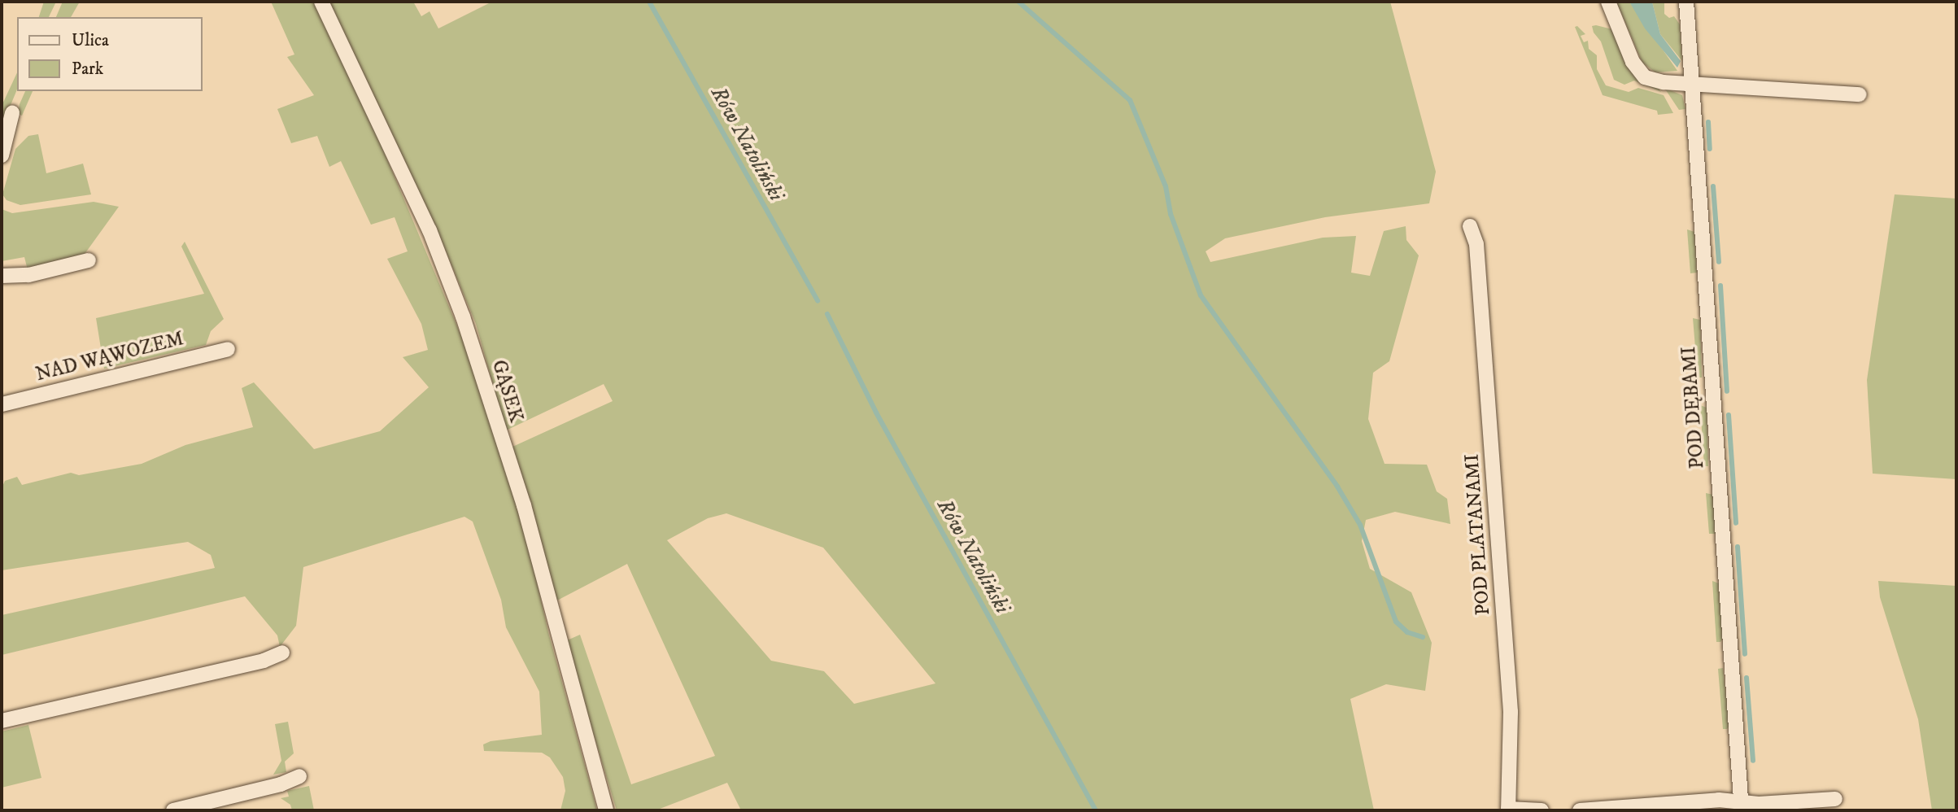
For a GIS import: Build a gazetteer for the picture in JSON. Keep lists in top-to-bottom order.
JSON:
{
  "streets": {
    "street": [
      "NAD WĄWOZEM",
      "GĄSEK",
      "POD DĘBAMI",
      "POD PLATANAMI"
    ]
  },
  "water": ["Rów Natoliński"],
  "legend": ["Ulica", "Park"]
}
